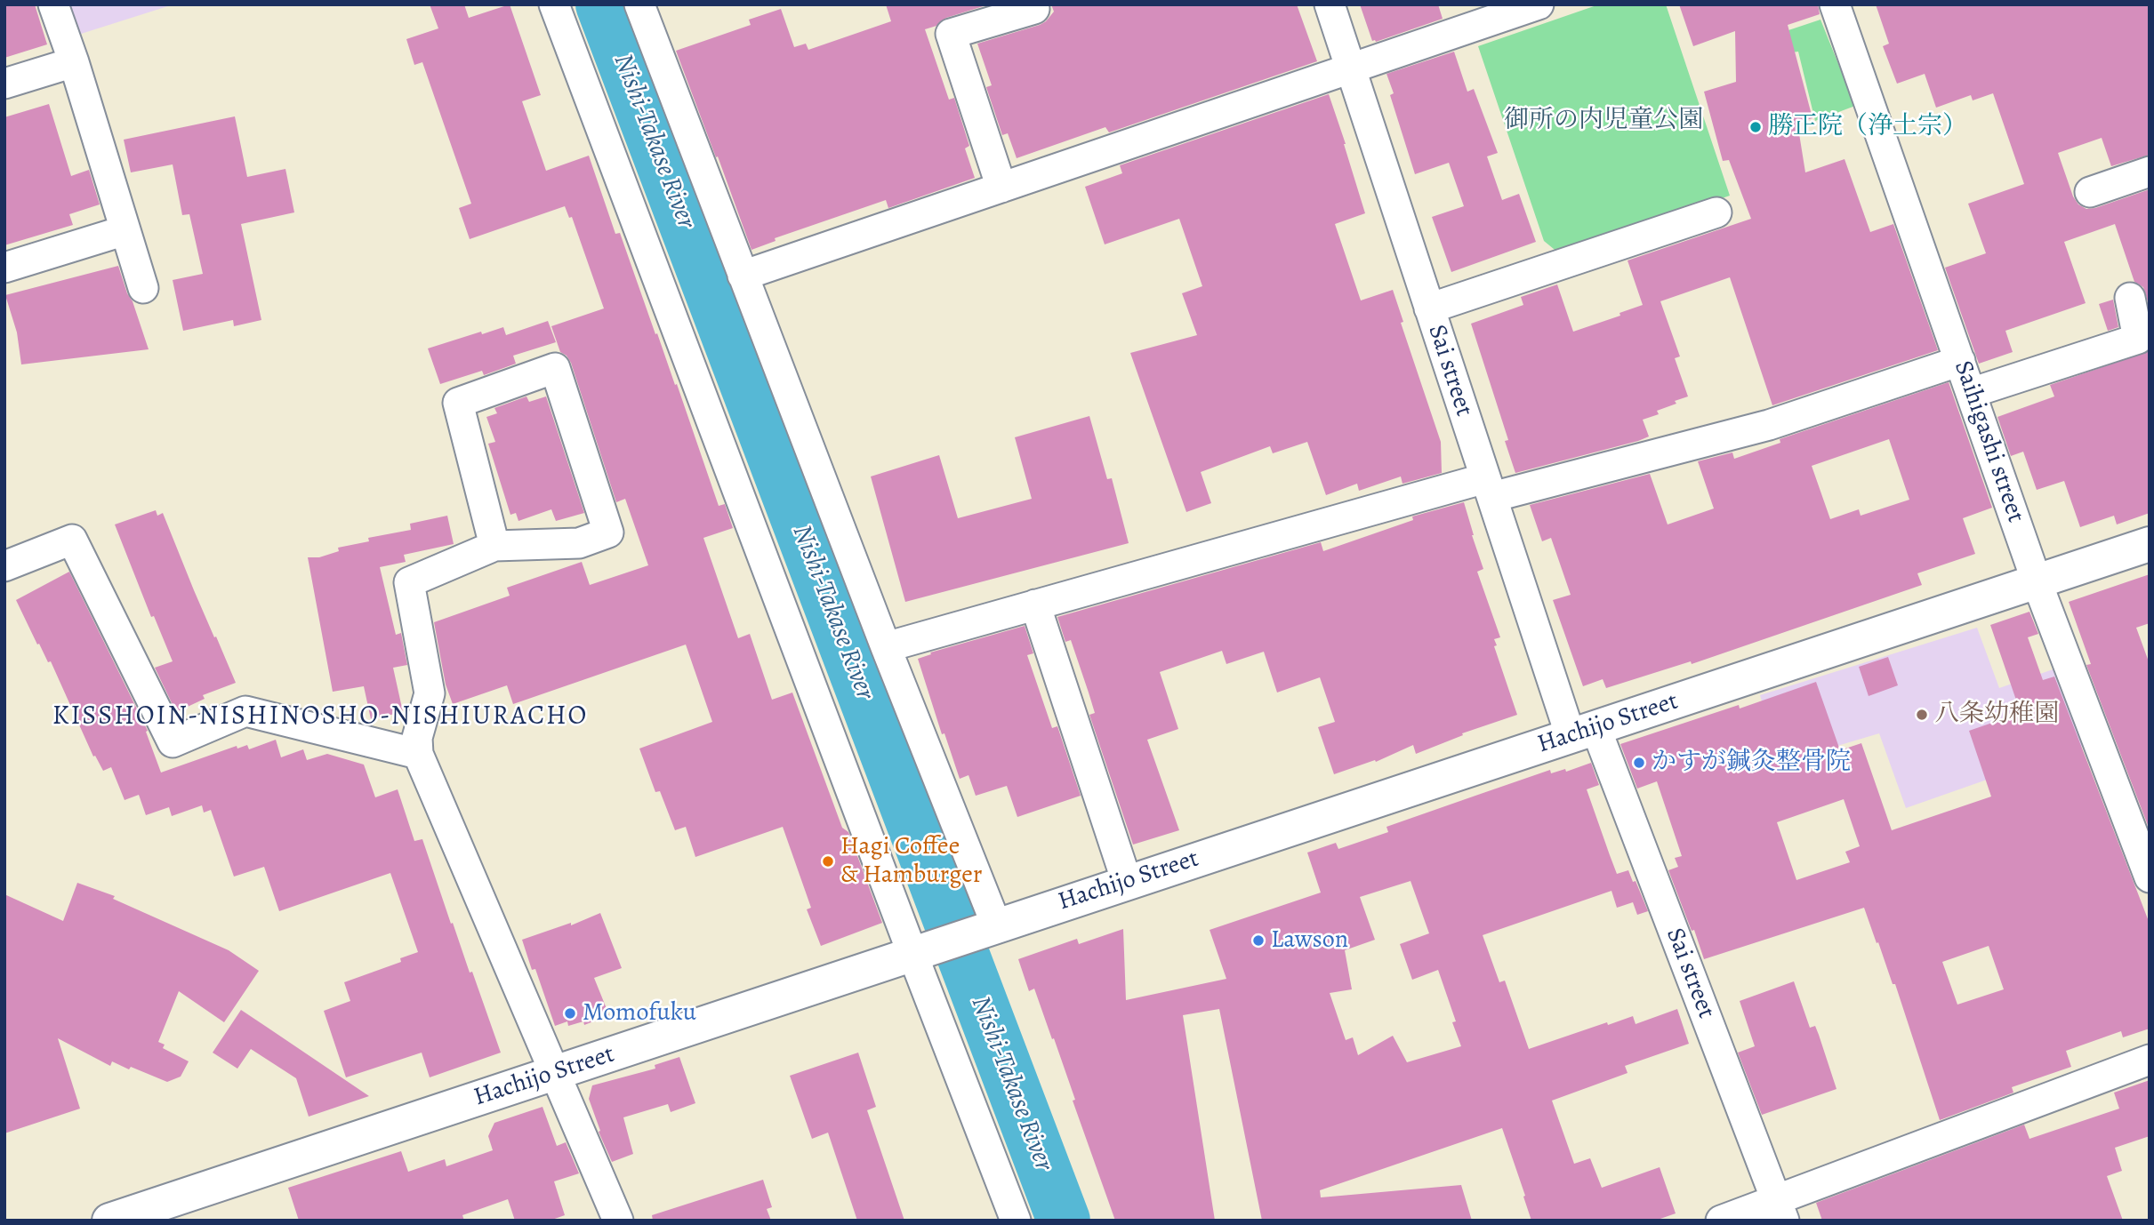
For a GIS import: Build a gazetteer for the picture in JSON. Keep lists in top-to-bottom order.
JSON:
{
  "streets": {
    "main road": ["Hachijo Street"],
    "street": ["Sai street", "Saihigashi street"]
  },
  "crossings": [
    ["Sai street", "Hachijo Street"],
    ["Saihigashi street", "Hachijo Street"]
  ],
  "districts": ["KISSHOIN-NISHINOSHO-NISHIURACHO"],
  "water": ["Nishi-Takase River"],
  "parks": ["御所の内児童公園"],
  "places": [
    "勝正院（浄土宗）",
    "八条幼稚園",
    "かすが鍼灸整骨院",
    "Hagi Coffee & Hamburger",
    "Lawson",
    "Momofuku"
  ]
}
